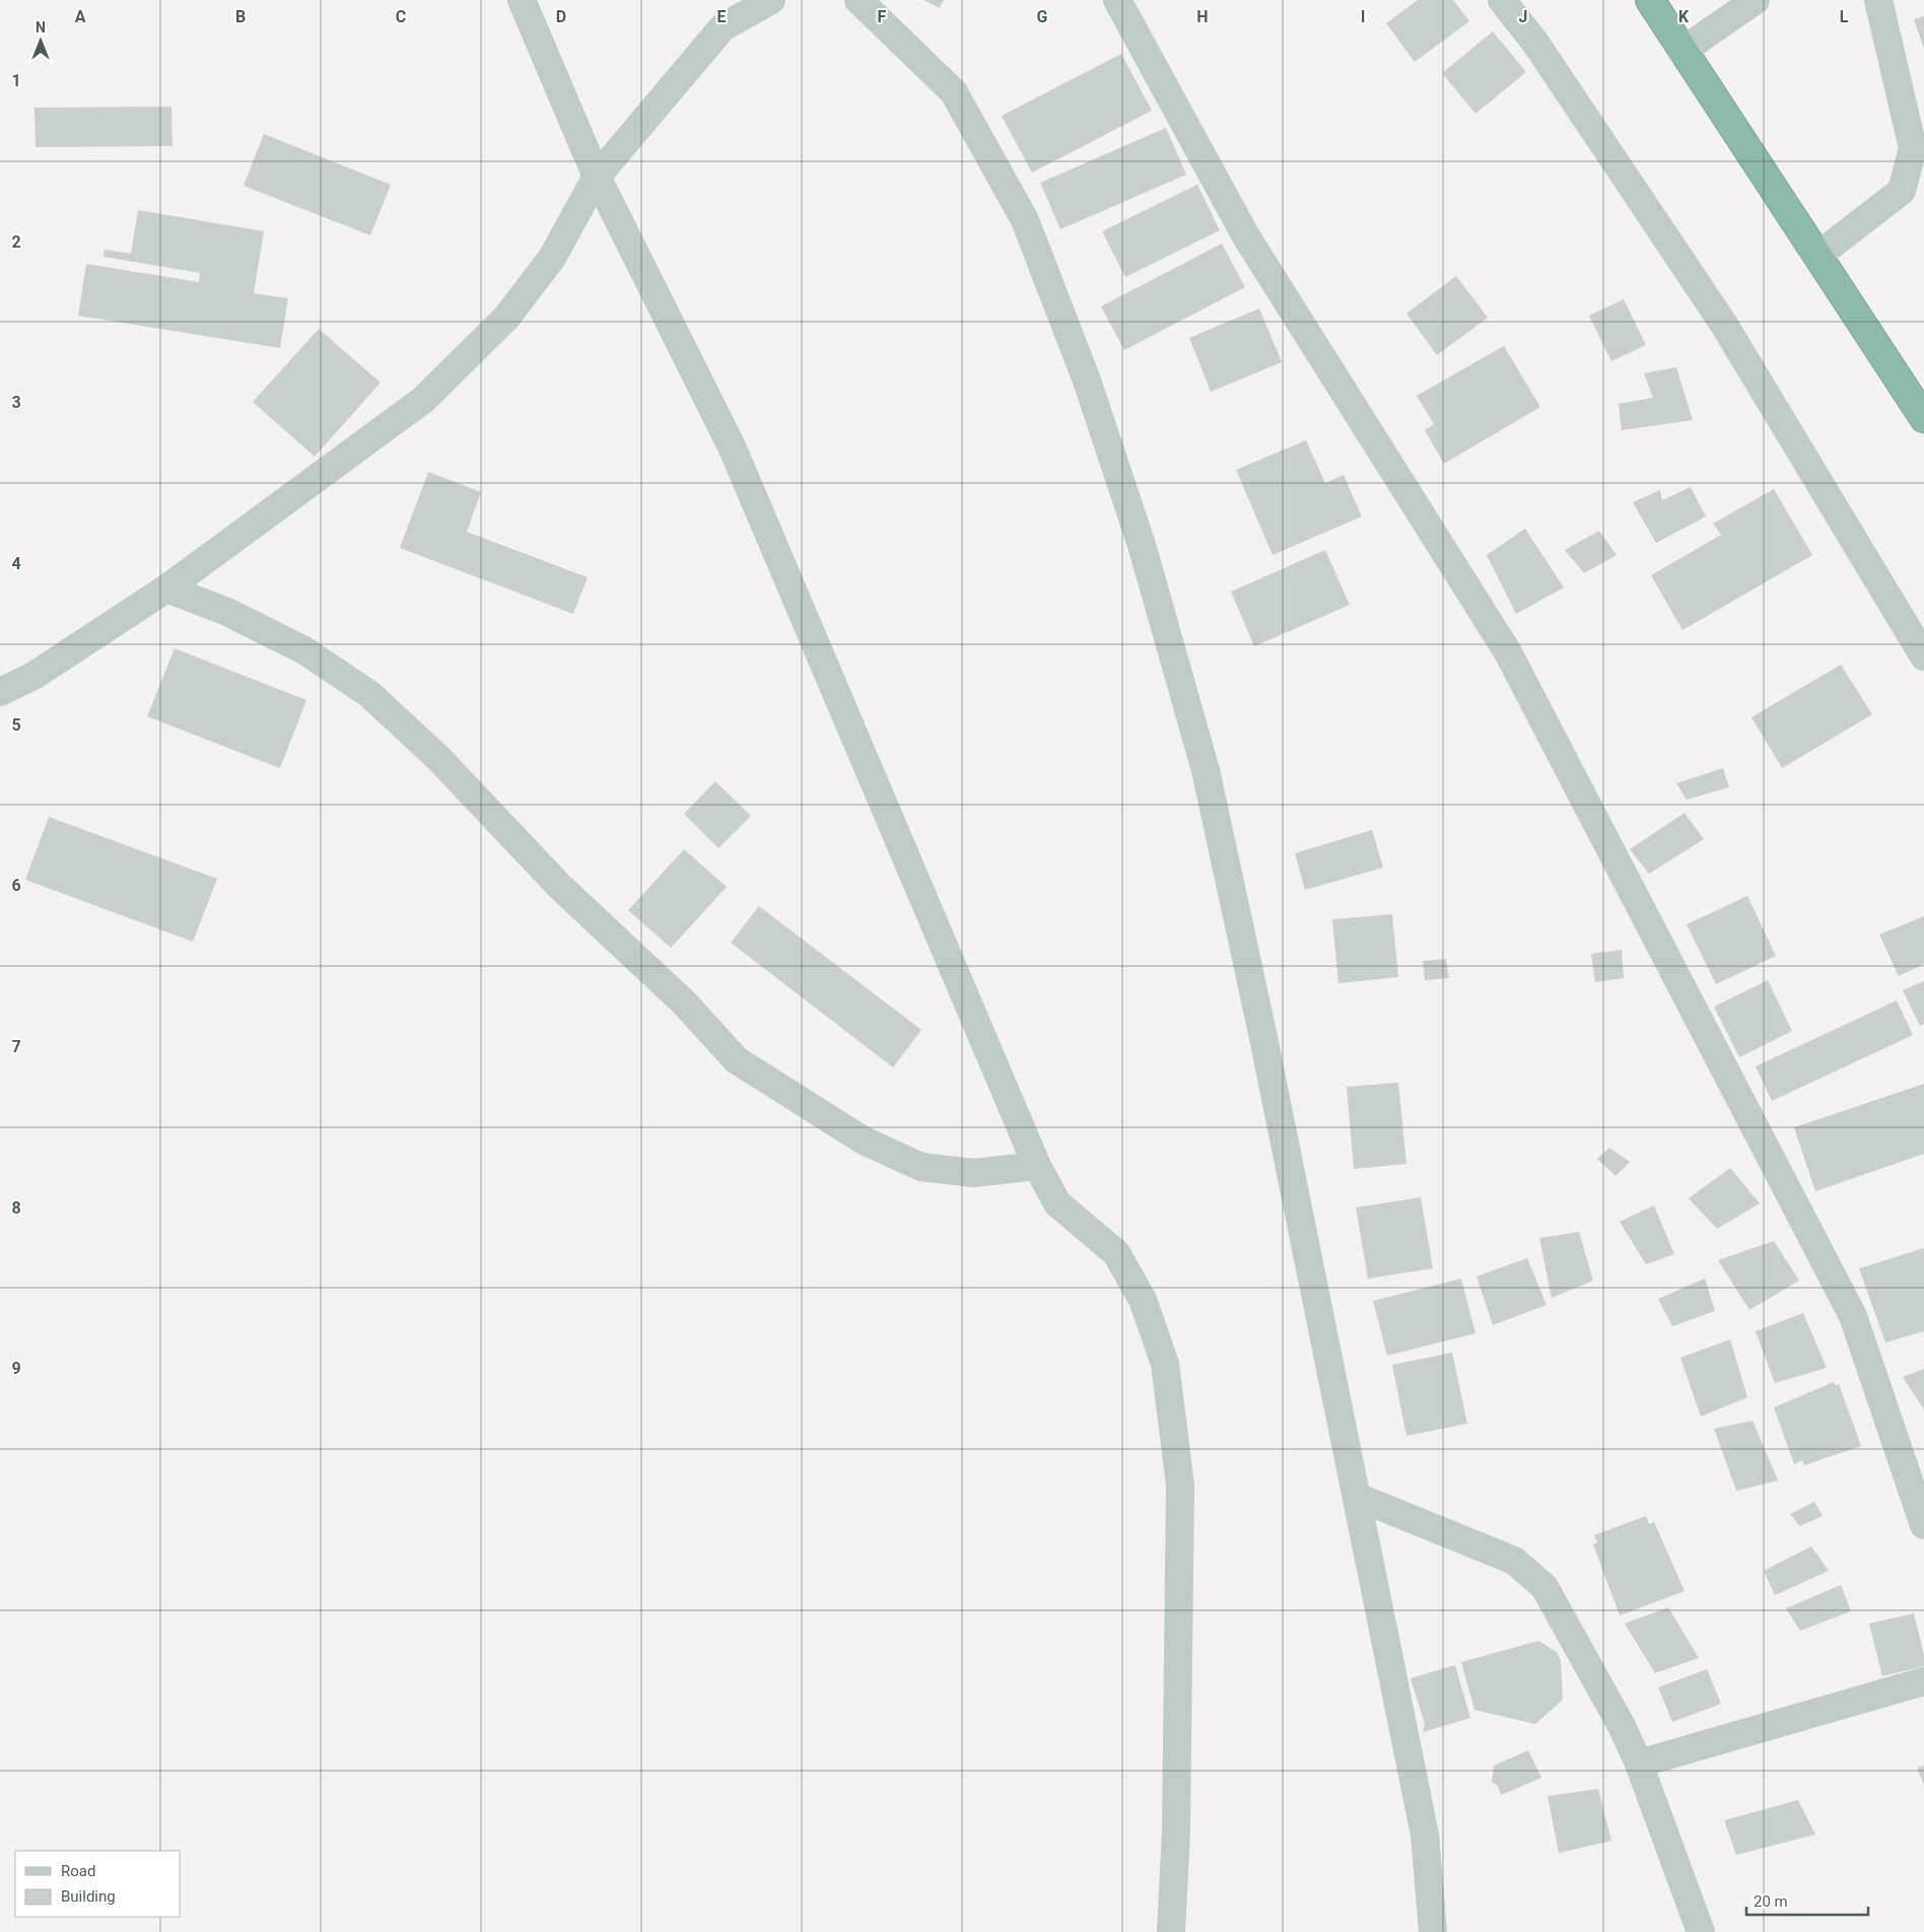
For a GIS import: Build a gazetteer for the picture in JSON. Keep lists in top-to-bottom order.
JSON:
{
  "legend": ["Road", "Building"],
  "scale_bar": "20 m",
  "north": "top",
  "grid": {
    "columns": [
      "A",
      "B",
      "C",
      "D",
      "E",
      "F",
      "G",
      "H",
      "I",
      "J",
      "K",
      "L"
    ],
    "rows": [
      "1",
      "2",
      "3",
      "4",
      "5",
      "6",
      "7",
      "8",
      "9"
    ]
  }
}
